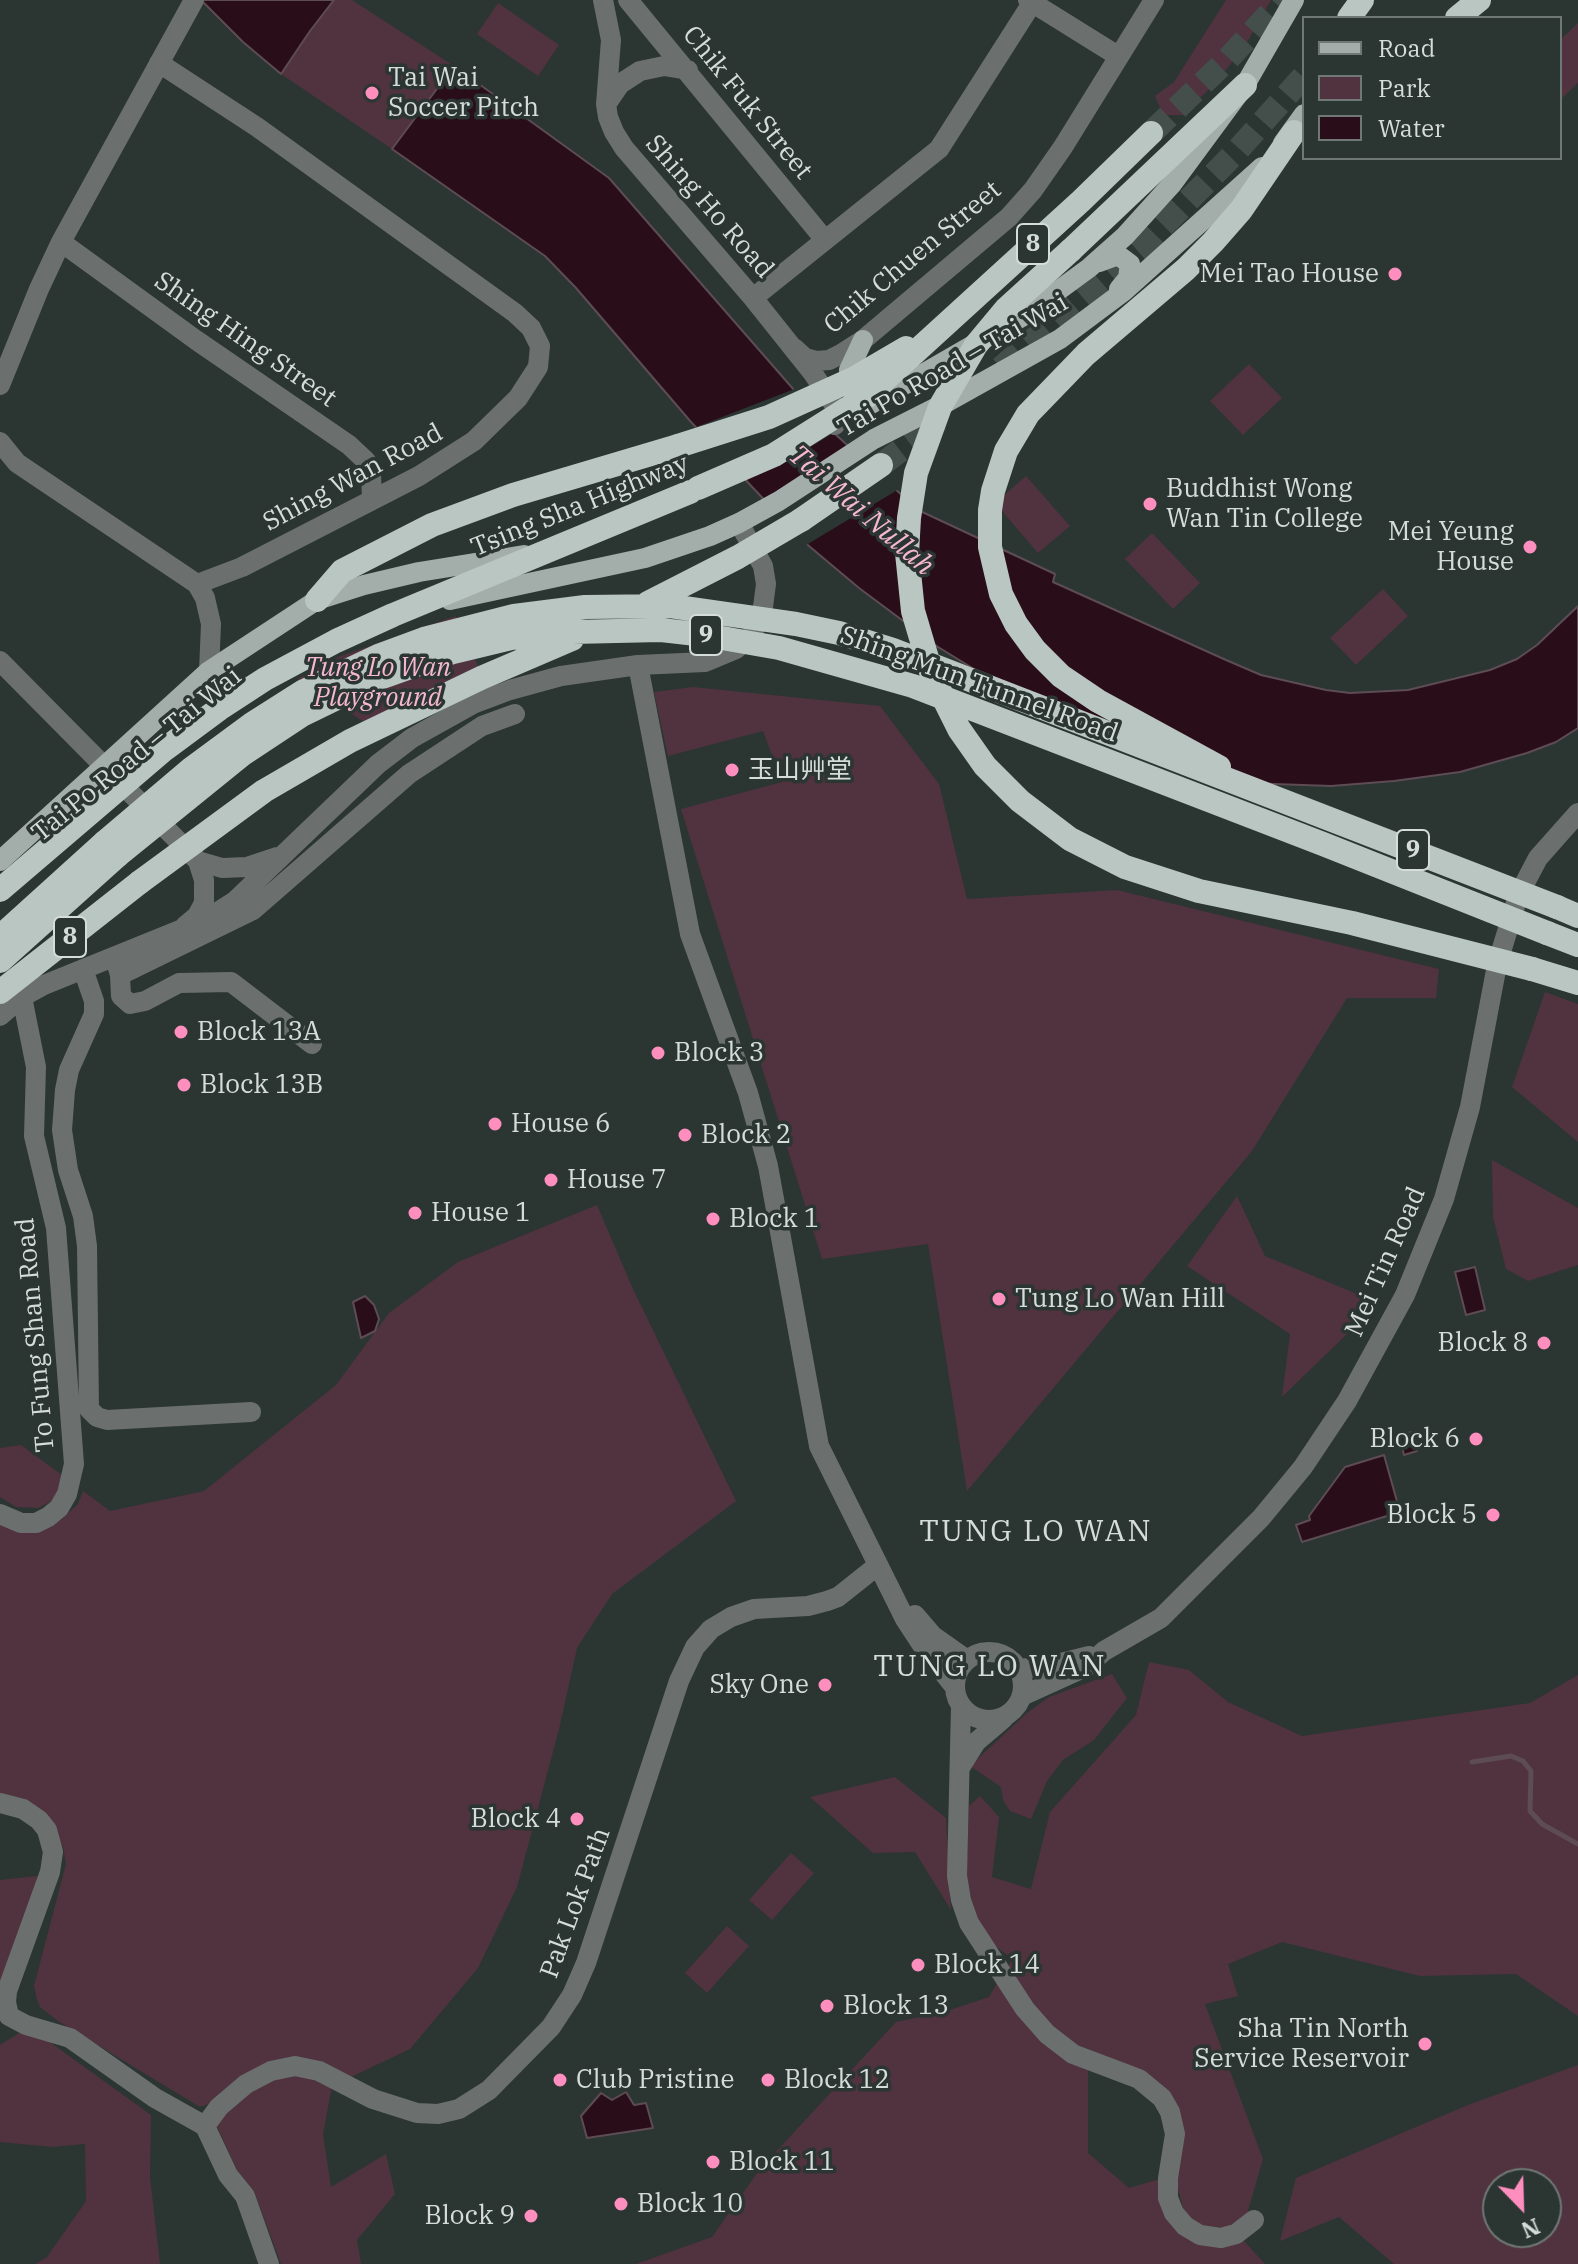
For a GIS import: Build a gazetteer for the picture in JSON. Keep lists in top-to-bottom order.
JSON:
{
  "streets": {
    "highway": [
      "8",
      "Tsing Sha Highway",
      "9",
      "Shing Mun Tunnel Road"
    ],
    "main road": ["Tai Po Road – Tai Wai"],
    "street": [
      "Chik Fuk Street",
      "Shing Ho Road",
      "Chik Chuen Street",
      "Shing Hing Street",
      "Shing Wan Road",
      "Mei Tin Road",
      "To Fung Shan Road",
      "Pak Lok Path"
    ]
  },
  "crossings": [
    ["Shing Ho Road", "Chik Chuen Street"],
    ["Shing Ho Road", "Tai Po Road – Tai Wai"],
    ["8", "To Fung Shan Road"],
    ["Shing Hing Street", "Shing Wan Road"],
    ["Tai Po Road – Tai Wai", "Shing Wan Road"]
  ],
  "districts": ["TUNG LO WAN", "TUNG LO WAN"],
  "water": ["Tai Wai Nullah"],
  "parks": ["Tung Lo Wan Playground"],
  "places": [
    "Tai Wai Soccer Pitch",
    "Mei Tao House",
    "Buddhist Wong Wan Tin College",
    "Mei Yeung House",
    "玉山艸堂",
    "Block 13A",
    "Block 3",
    "Block 13B",
    "House 6",
    "Block 2",
    "House 7",
    "House 1",
    "Block 1",
    "Tung Lo Wan Hill",
    "Block 8",
    "Block 6",
    "Block 5",
    "Sky One",
    "Block 4",
    "Block 14",
    "Block 13",
    "Sha Tin North Service Reservoir",
    "Club Pristine",
    "Block 12",
    "Block 11",
    "Block 10",
    "Block 9"
  ],
  "legend": ["Road", "Park", "Water"],
  "north": "bottom right"
}
